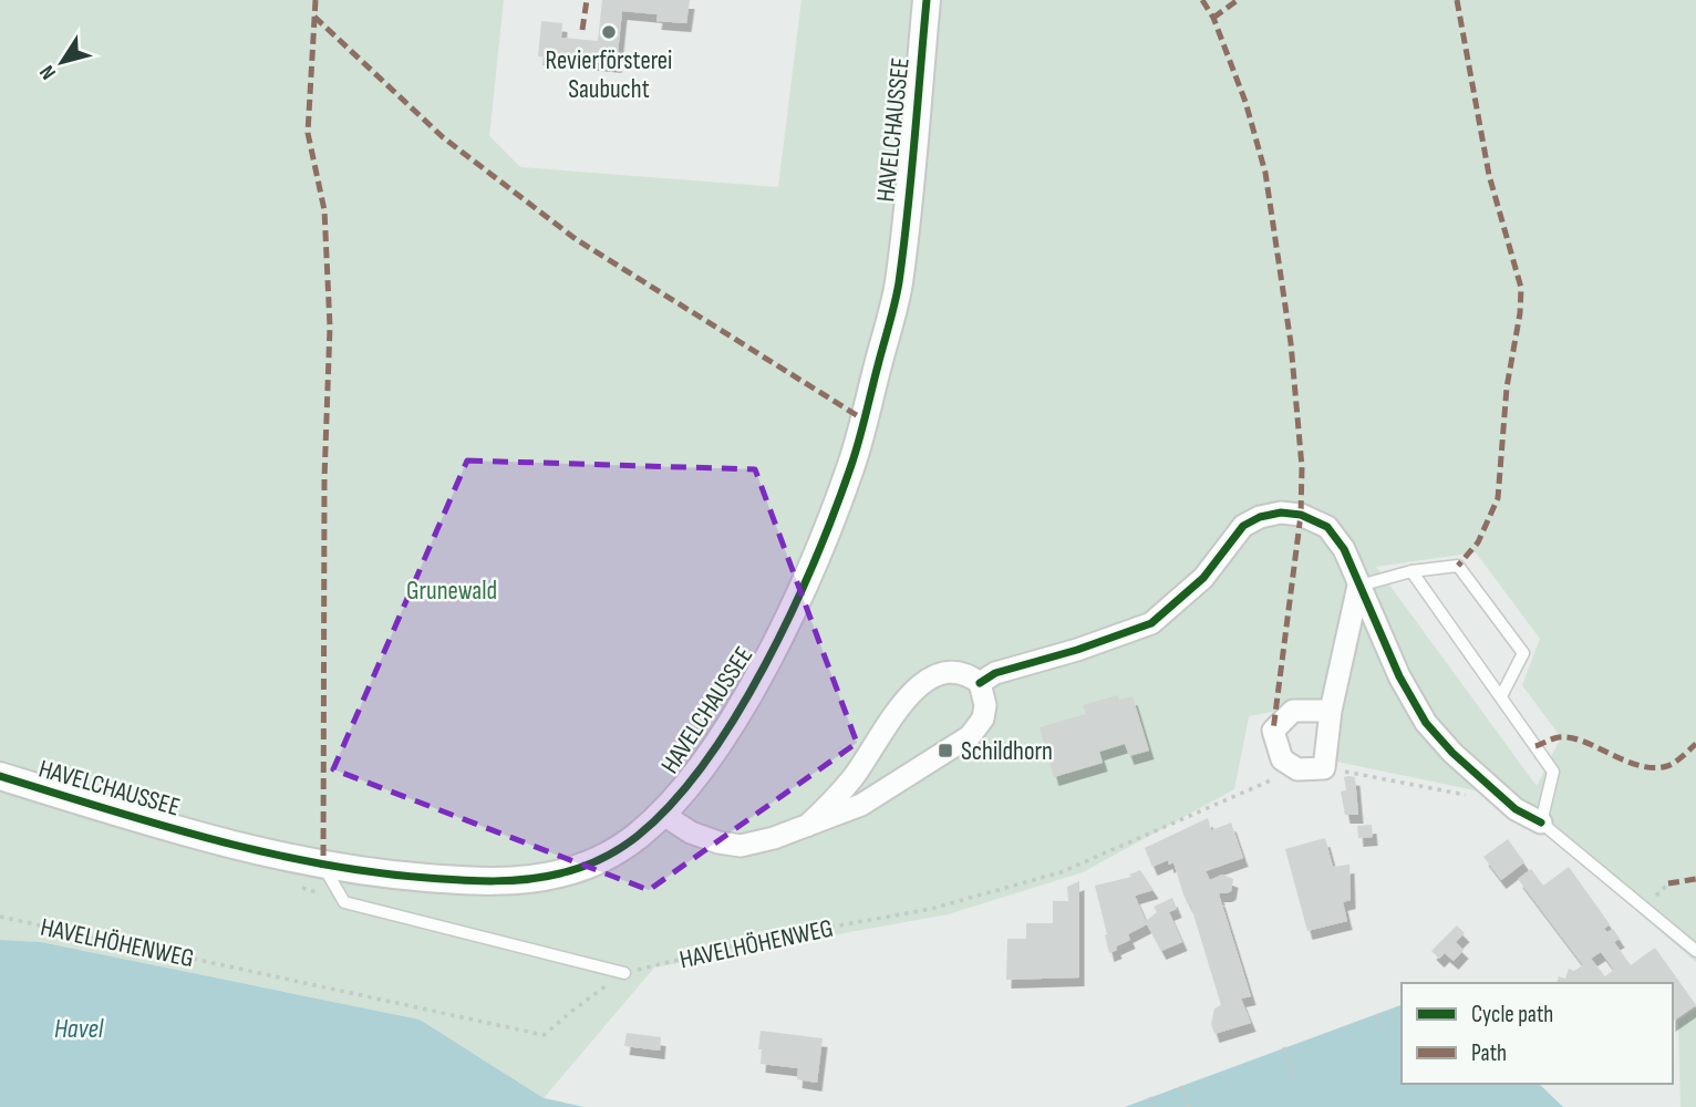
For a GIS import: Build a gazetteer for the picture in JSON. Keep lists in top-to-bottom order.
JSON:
{
  "streets": {
    "street": ["HAVELCHAUSSEE"],
    "path": ["HAVELHÖHENWEG"]
  },
  "water": ["Havel"],
  "parks": ["Grunewald"],
  "places": {
    "other": ["Revierförsterei Saubucht"],
    "transit": ["Schildhorn"]
  },
  "legend": ["Cycle path", "Path"],
  "north": "bottom left"
}
